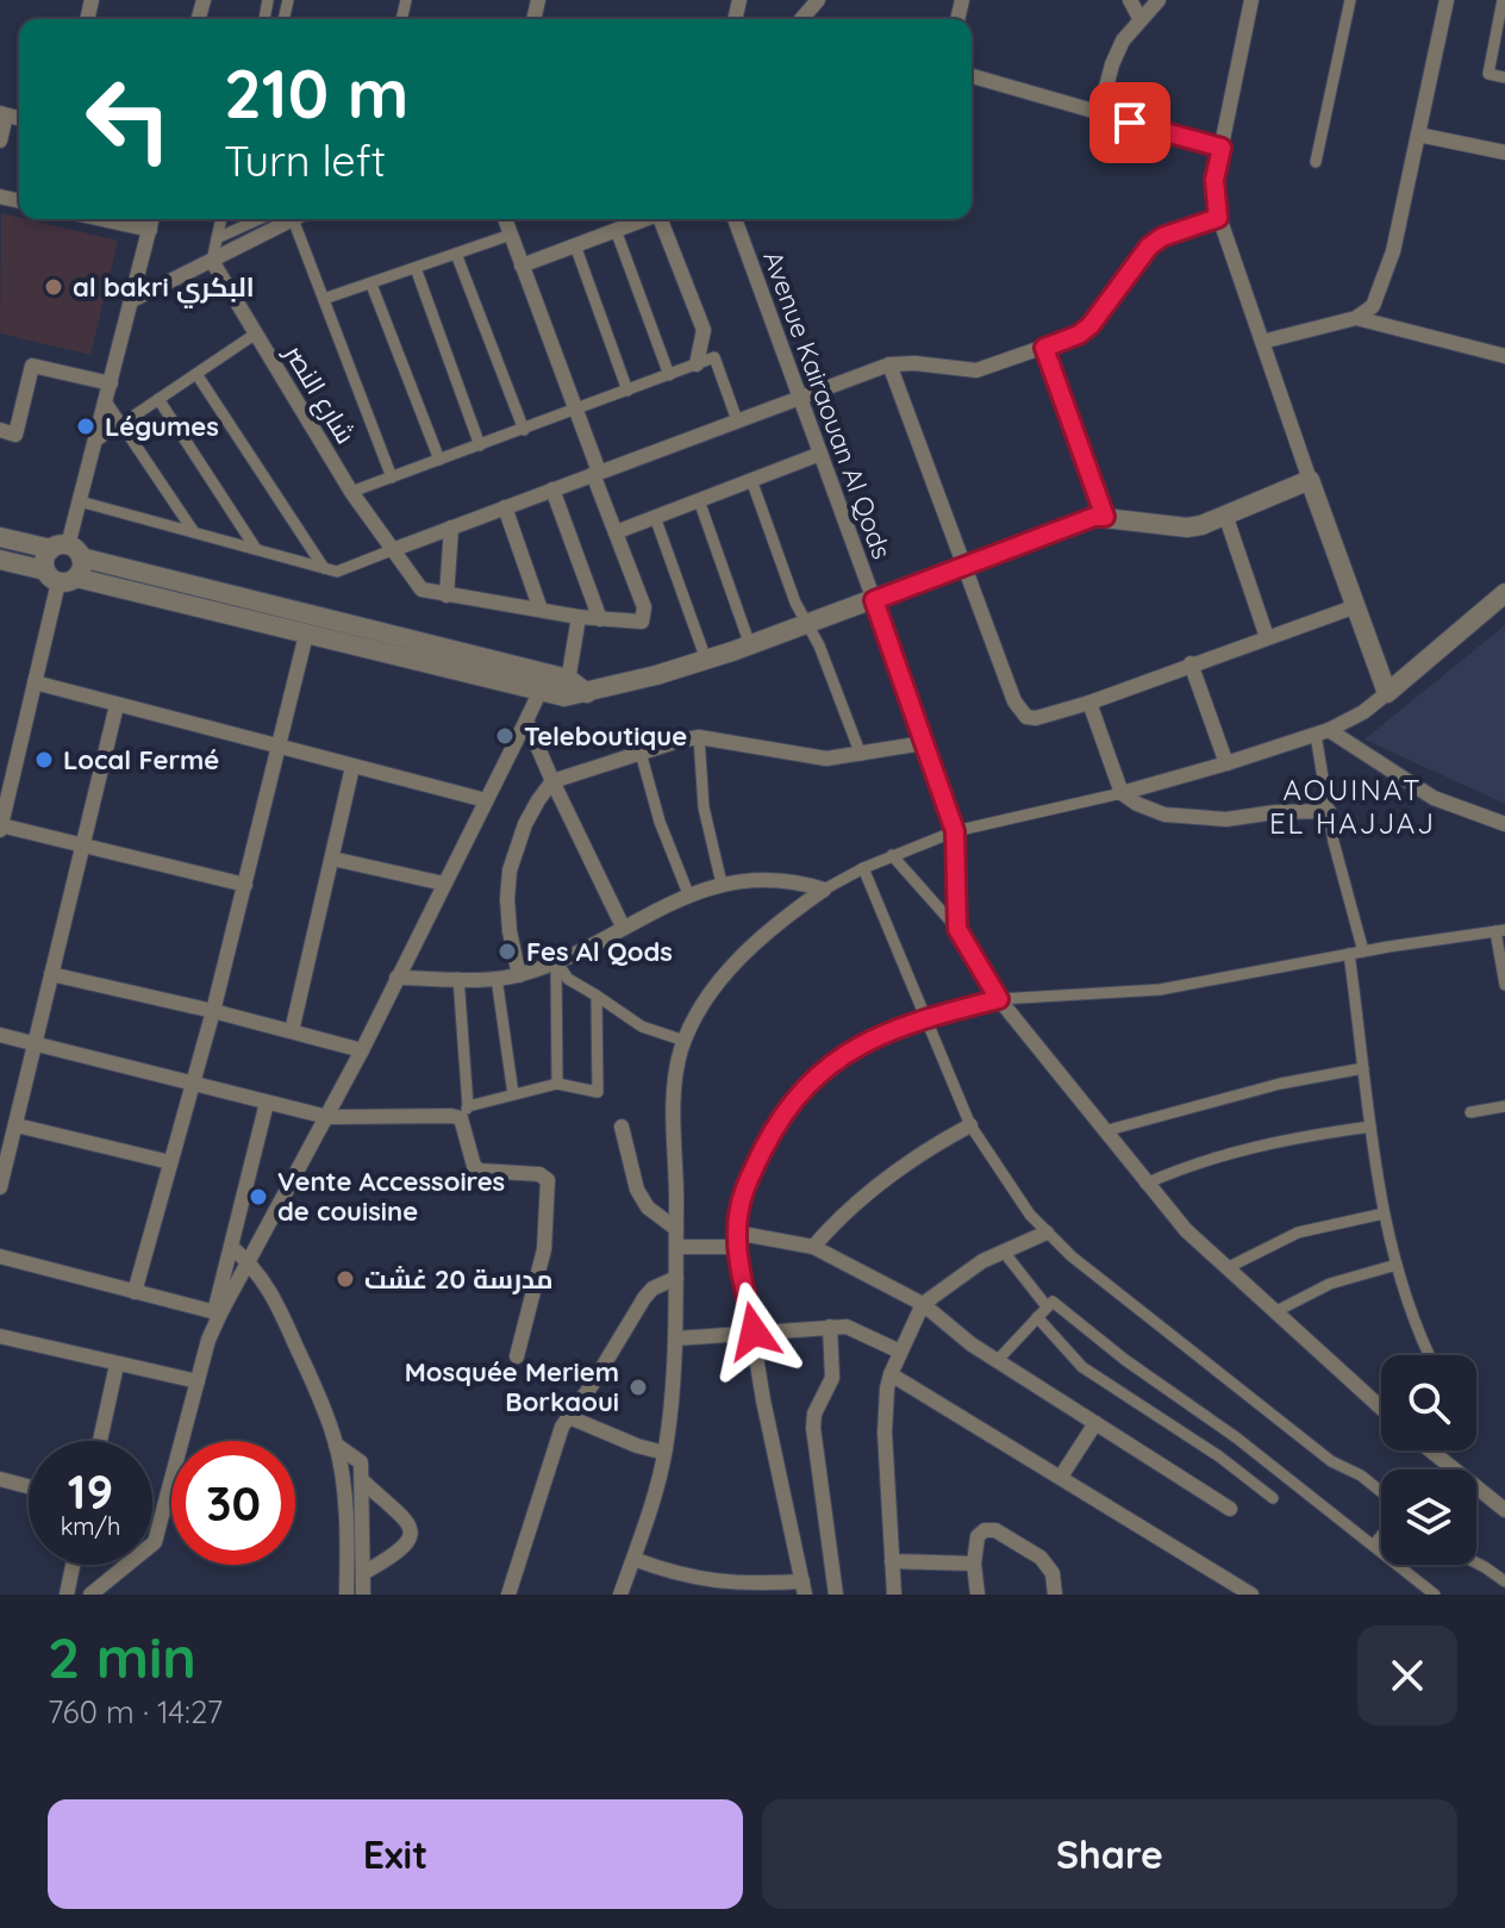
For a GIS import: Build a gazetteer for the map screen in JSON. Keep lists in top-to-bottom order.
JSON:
{
  "streets": {
    "street": ["شارع النصر", "Avenue Kairaouan Al Qods"]
  },
  "districts": ["AOUINAT EL HAJJAJ"],
  "places": [
    "al bakri البكري",
    "Légumes",
    "Teleboutique",
    "Local Fermé",
    "Fes Al Qods",
    "Vente Accessoires de couisine",
    "مدرسة 20 غشت",
    "Mosquée Meriem Borkaoui"
  ],
  "page": {
    "turn": ["210 m", "Turn left"],
    "speed": "19 km/h",
    "limit": "30",
    "heading": ["2 min", "760 m · 14:27"],
    "buttons": ["Exit", "Share"]
  }
}
